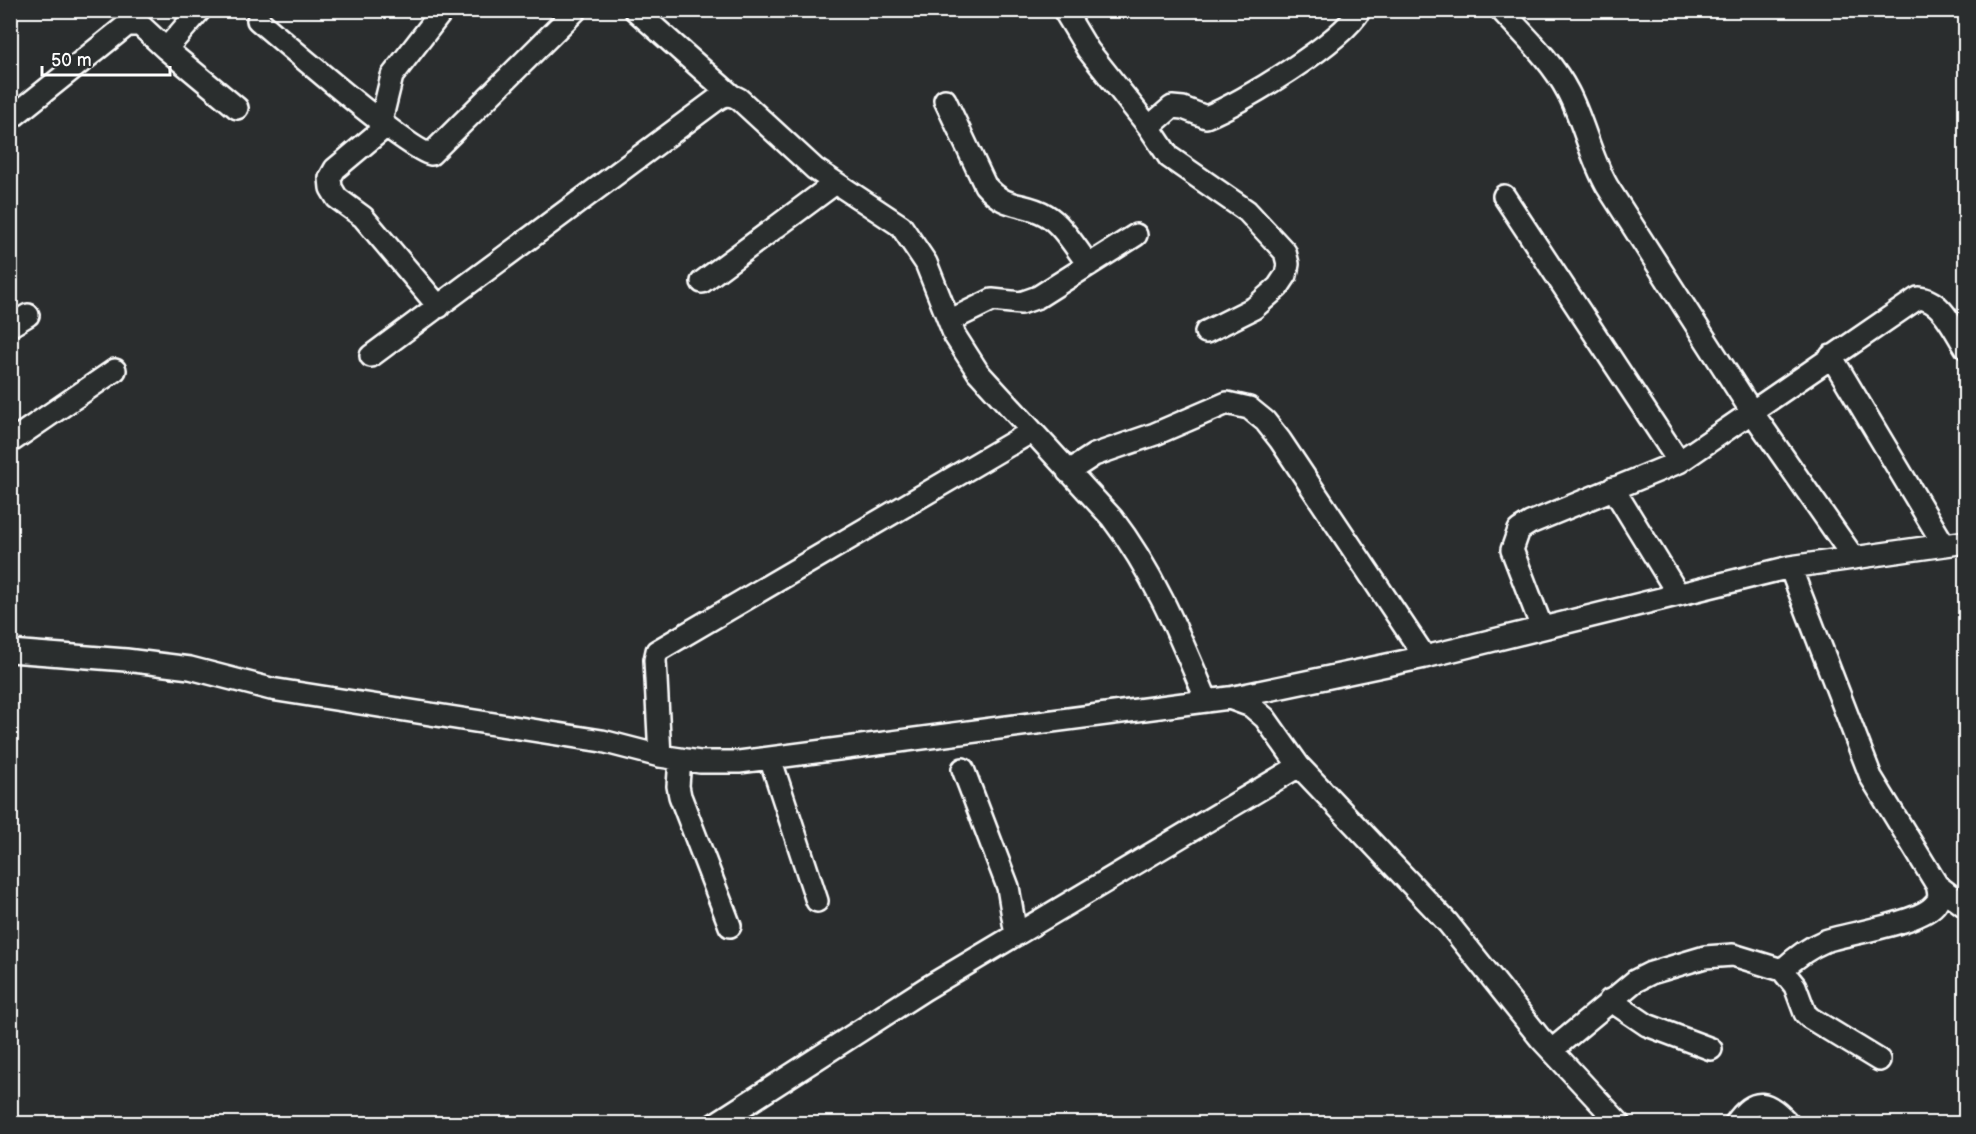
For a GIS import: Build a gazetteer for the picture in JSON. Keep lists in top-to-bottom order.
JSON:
{
  "scale_bar": "50 m"
}
